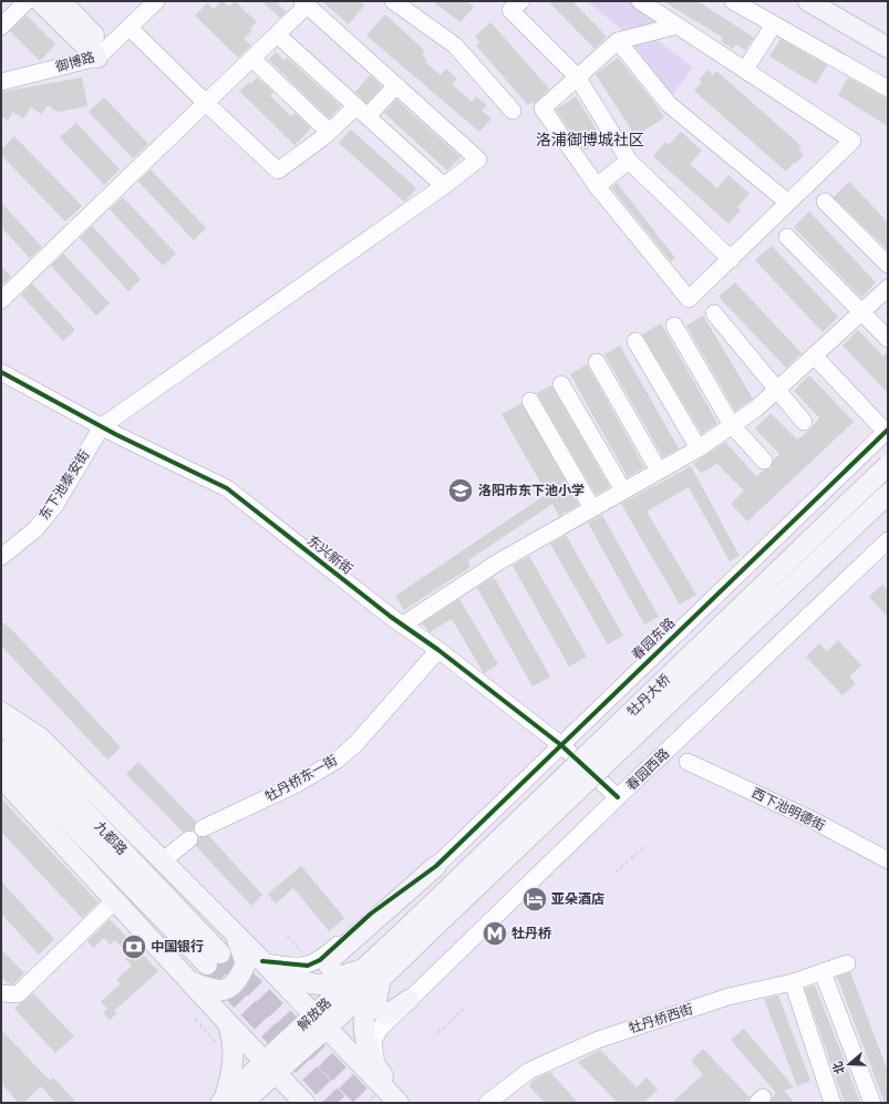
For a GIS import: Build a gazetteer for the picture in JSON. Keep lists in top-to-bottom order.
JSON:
{
  "streets": {
    "main road": ["牡丹大桥", "九都路", "解放路"],
    "street": [
      "御博路",
      "东下池泰安街",
      "东兴新街",
      "春园东路",
      "春园西路",
      "牡丹桥东一街",
      "西下池明德街",
      "牡丹桥西街"
    ]
  },
  "crossings": [
    ["东下池泰安街", "东兴新街"],
    ["东兴新街", "春园东路"],
    ["东兴新街", "春园西路"],
    ["东兴新街", "牡丹桥东一街"],
    ["牡丹大桥", "解放路"]
  ],
  "districts": ["洛浦御博城社区"],
  "places": {
    "school or university": ["洛阳市东下池小学"],
    "hotel": ["亚朵酒店"],
    "metro station": ["牡丹桥"],
    "bank": ["中国银行"]
  },
  "north": "left"
}
